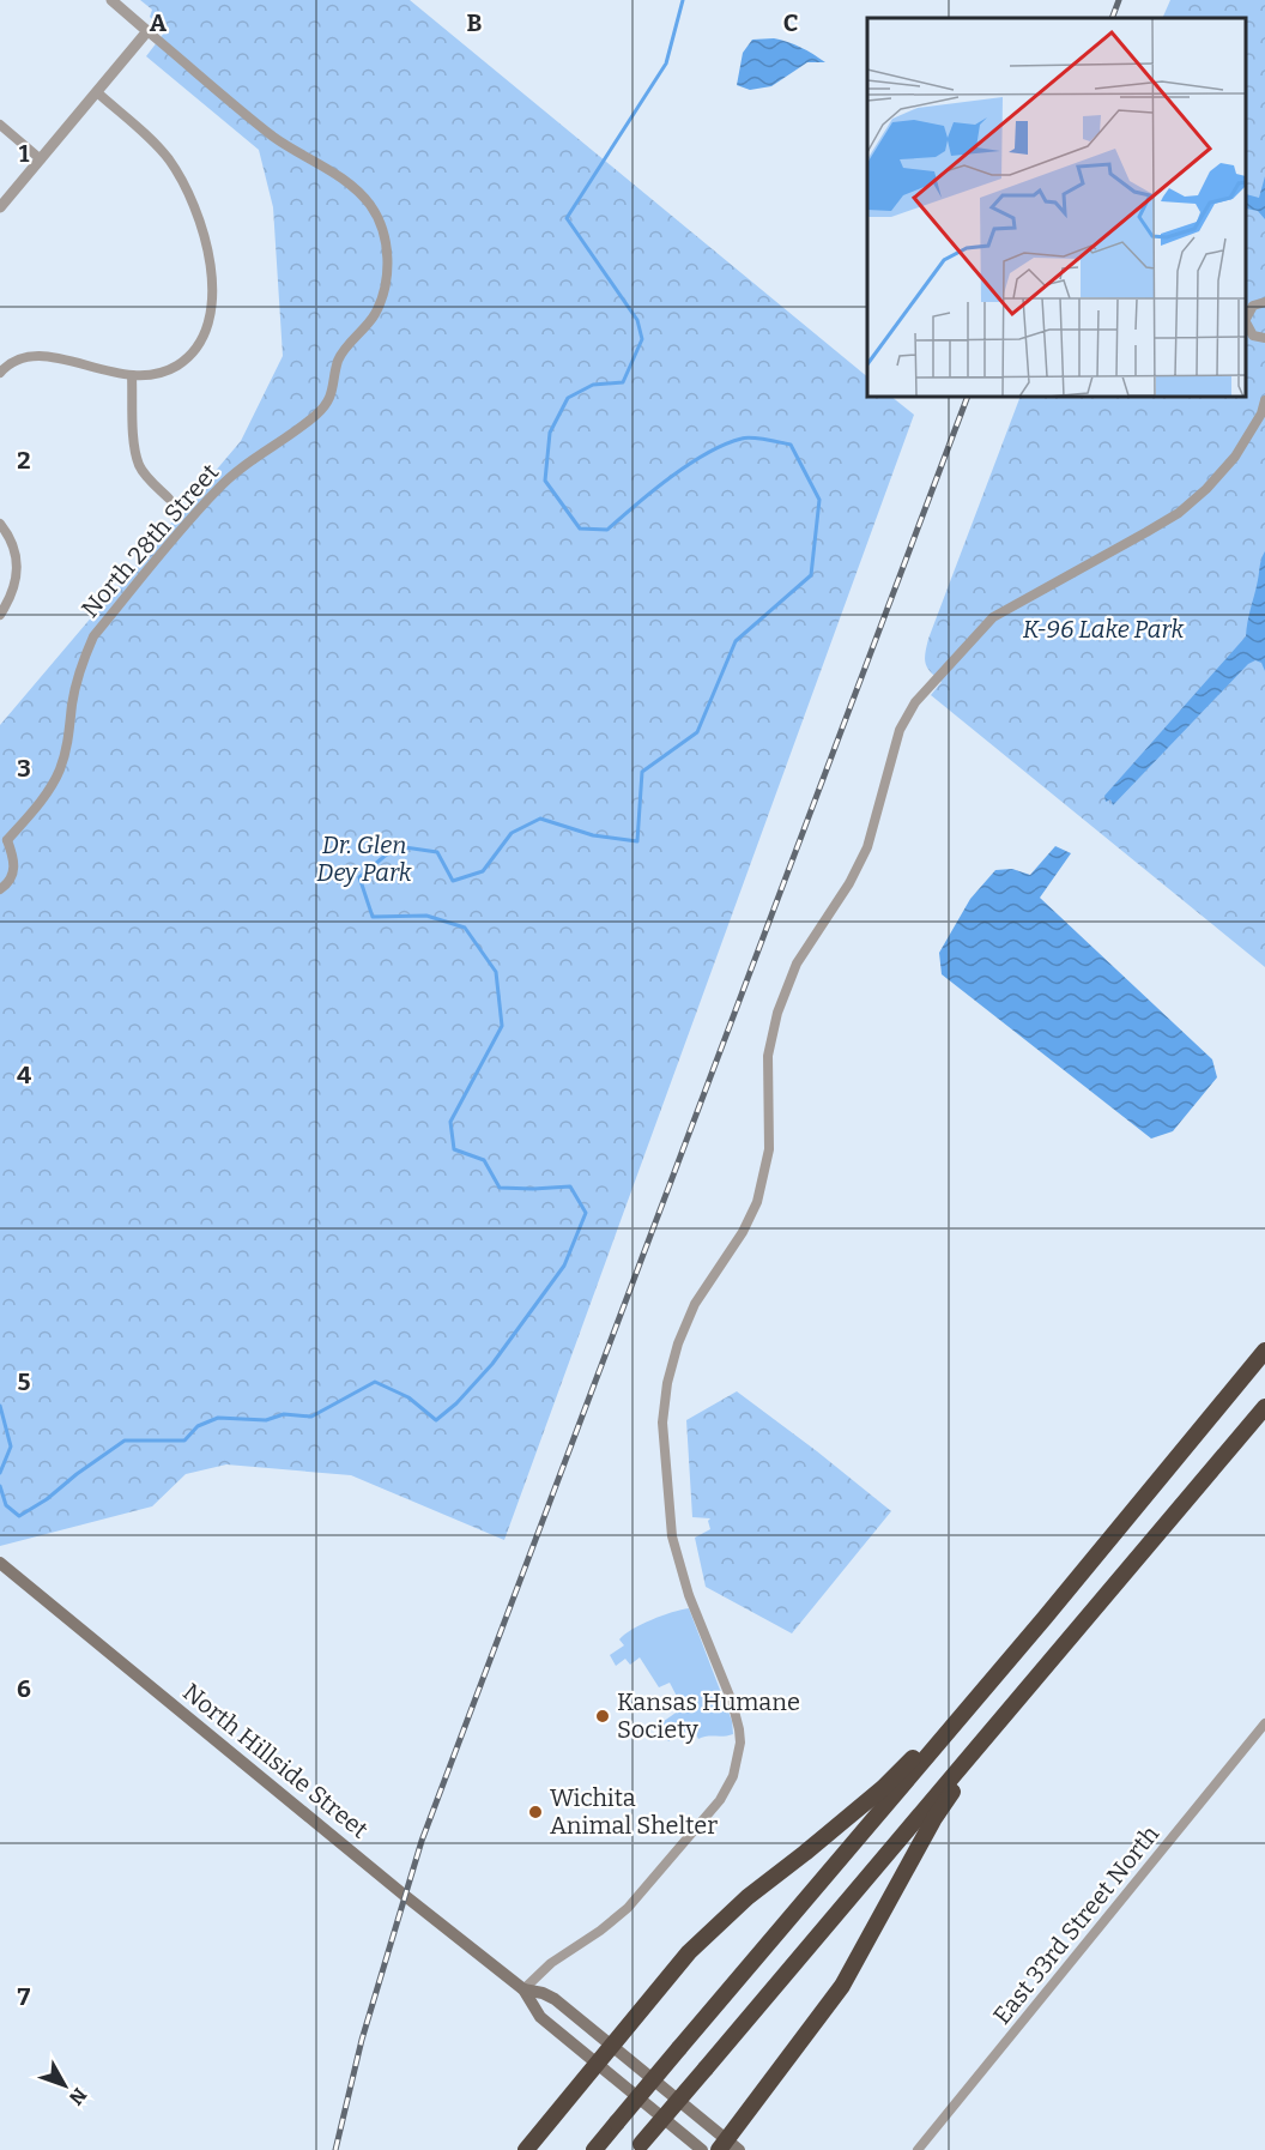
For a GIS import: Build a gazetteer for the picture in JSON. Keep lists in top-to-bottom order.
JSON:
{
  "streets": {
    "main road": ["North Hillside Street"],
    "street": ["North 28th Street", "East 33rd Street North"]
  },
  "parks": ["K-96 Lake Park", "Dr. Glen Dey Park"],
  "places": ["Kansas Humane Society", "Wichita Animal Shelter"],
  "north": "bottom right",
  "grid": {
    "columns": ["A", "B", "C"],
    "rows": [
      "1",
      "2",
      "3",
      "4",
      "5",
      "6",
      "7"
    ]
  }
}
